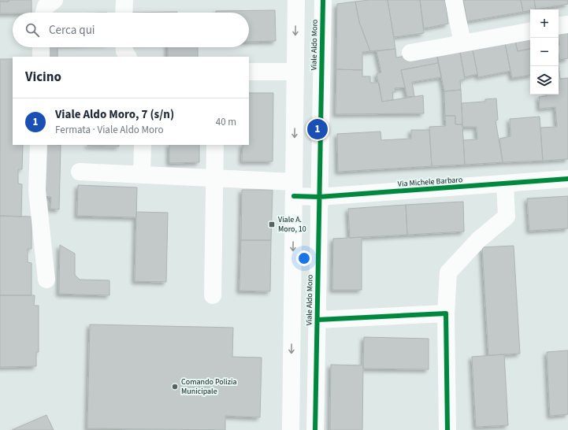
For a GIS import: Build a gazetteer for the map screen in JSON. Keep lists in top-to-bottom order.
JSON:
{
  "streets": {
    "street": ["Viale Aldo Moro", "Via Michele Barbaro"]
  },
  "crossings": [
    ["Viale Aldo Moro", "Via Michele Barbaro"]
  ],
  "places": {
    "transit": ["Viale A. Moro, 10"],
    "other": ["Comando Polizia Municipale"]
  },
  "page": {
    "map_buttons": ["+", "−"],
    "search": "Cerca qui",
    "heading": "Vicino",
    "list": [
      {
        "mark": "1",
        "name": "Viale Aldo Moro, 7 (s/n)",
        "note": "Fermata · Viale Aldo Moro",
        "value": "40 m"
      }
    ],
    "pins": "1"
  }
}
